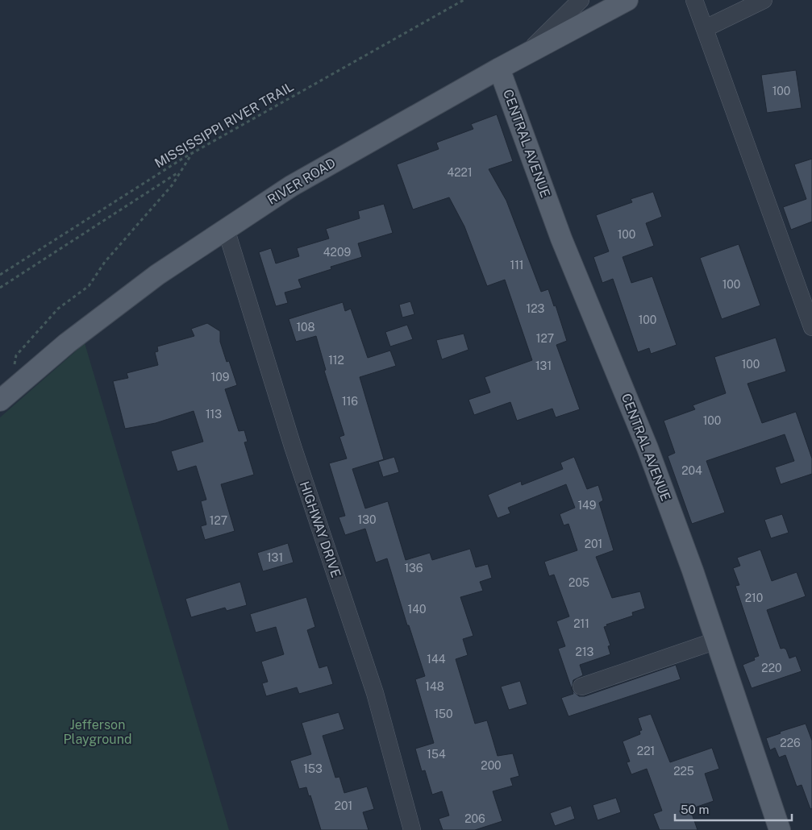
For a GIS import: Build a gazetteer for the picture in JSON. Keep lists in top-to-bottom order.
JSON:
{
  "streets": {
    "main road": ["CENTRAL AVENUE", "RIVER ROAD"],
    "street": ["HIGHWAY DRIVE"],
    "path": ["MISSISSIPPI RIVER TRAIL"]
  },
  "crossings": [
    ["CENTRAL AVENUE", "RIVER ROAD"],
    ["RIVER ROAD", "HIGHWAY DRIVE"]
  ],
  "parks": ["Jefferson Playground"],
  "house_numbers": [
    "100",
    "4221",
    "100",
    "4209",
    "111",
    "100",
    "123",
    "100",
    "108",
    "127",
    "112",
    "100",
    "131",
    "109",
    "116",
    "113",
    "100",
    "204",
    "149",
    "130",
    "127",
    "201",
    "131",
    "136",
    "205",
    "210",
    "140",
    "211",
    "213",
    "144",
    "220",
    "148",
    "150",
    "226",
    "221",
    "154",
    "200",
    "153",
    "225",
    "201",
    "206"
  ],
  "scale_bar": "50 m"
}
